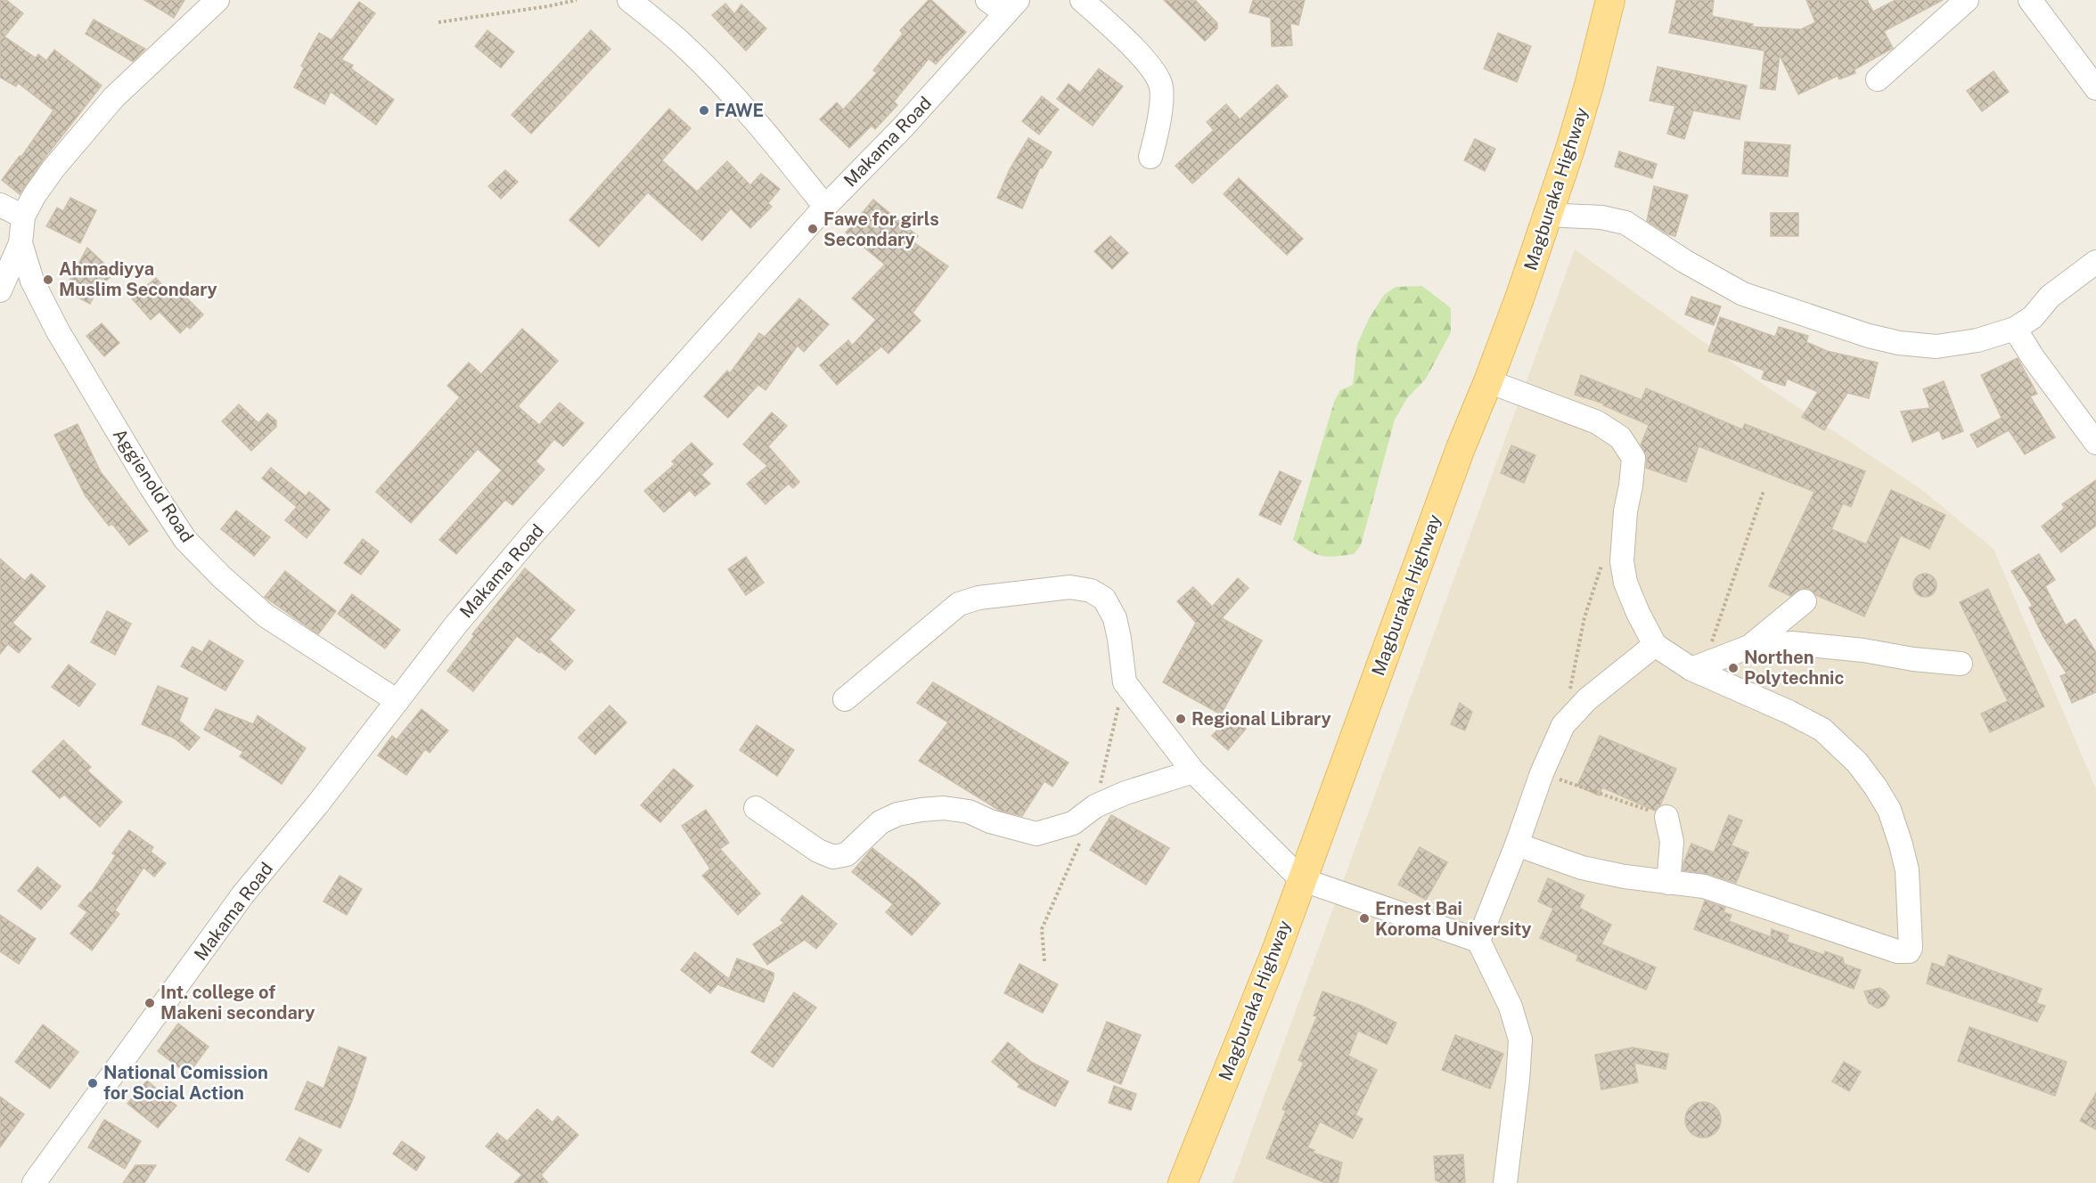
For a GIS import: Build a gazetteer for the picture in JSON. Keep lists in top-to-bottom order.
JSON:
{
  "streets": {
    "main road": ["Magburaka Highway"],
    "street": ["Makama Road", "Aggienold Road"]
  },
  "crossings": [
    ["Makama Road", "Aggienold Road"]
  ],
  "places": [
    "FAWE",
    "Fawe for girls Secondary",
    "Ahmadiyya Muslim Secondary",
    "Northen Polytechnic",
    "Regional Library",
    "Ernest Bai Koroma University",
    "Int. college of Makeni secondary",
    "National Comission for Social Action"
  ]
}
